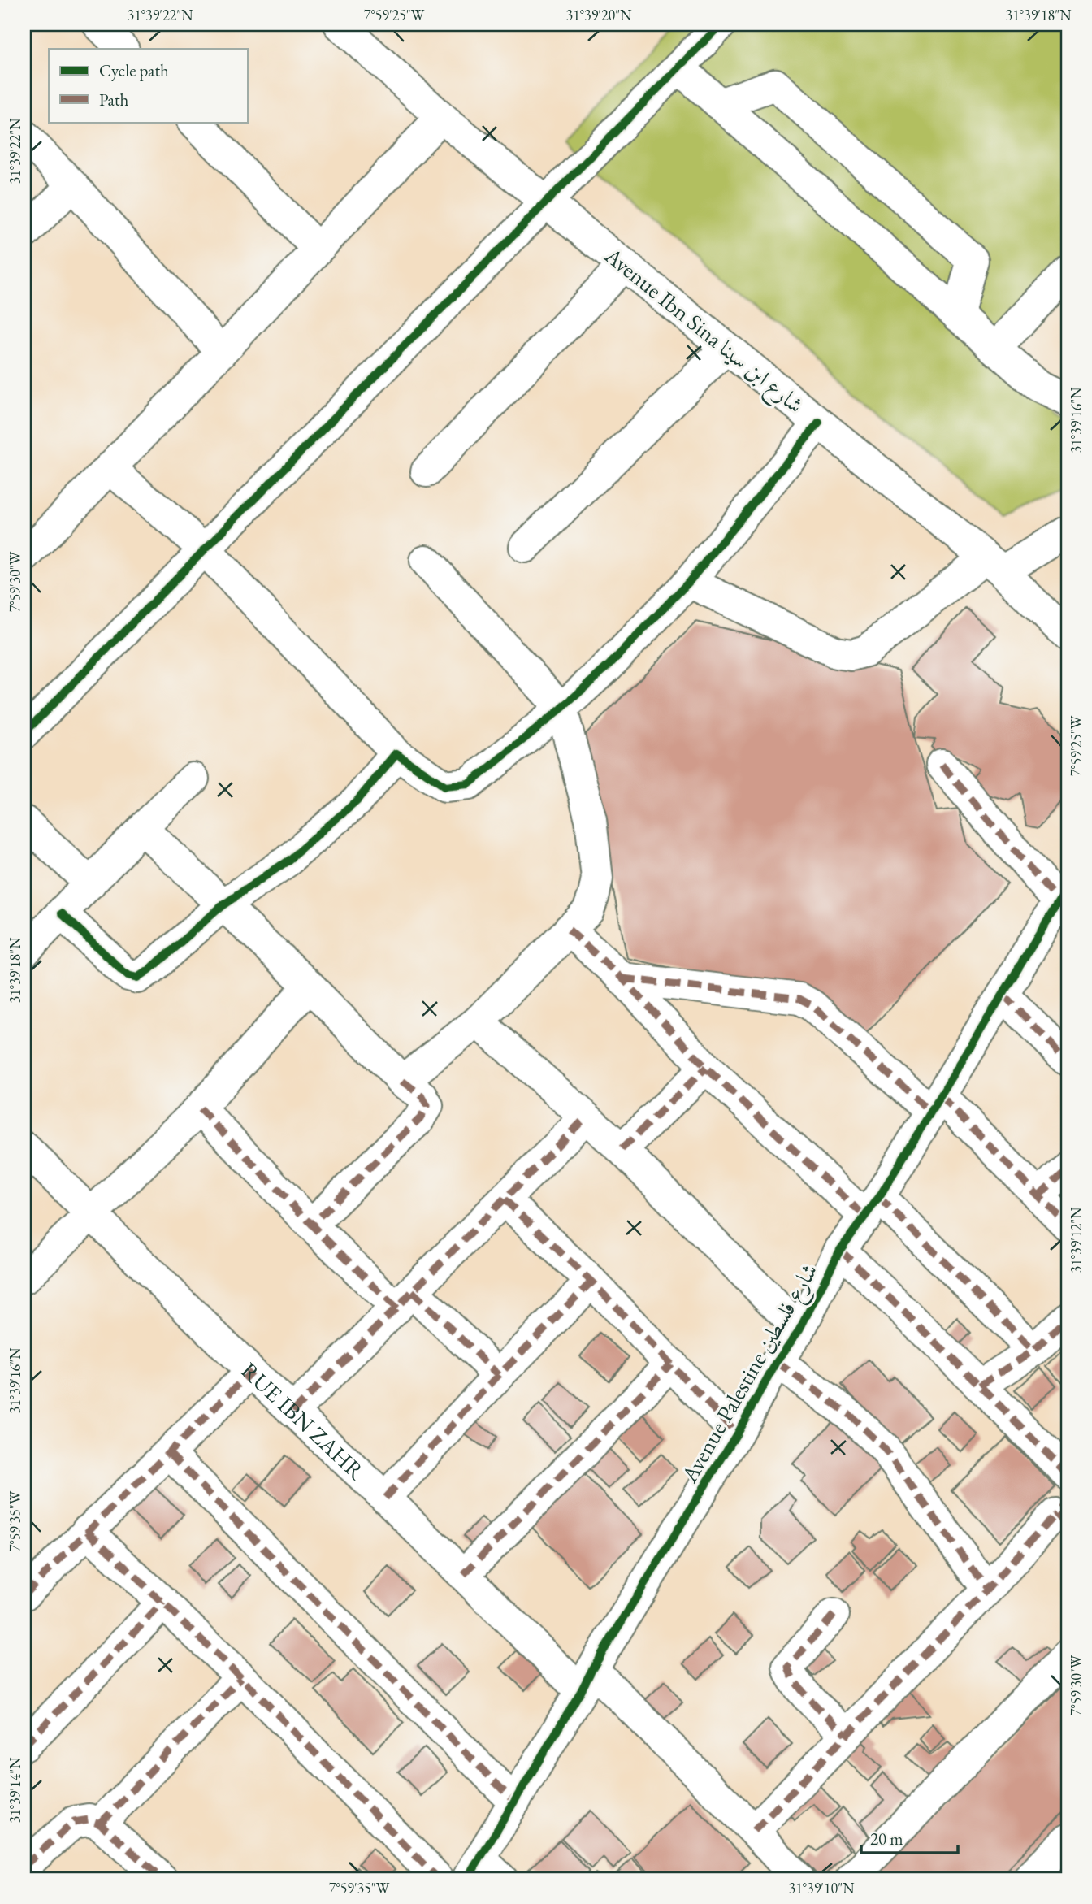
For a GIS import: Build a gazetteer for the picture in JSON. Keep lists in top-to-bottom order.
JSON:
{
  "streets": {
    "street": ["Avenue Ibn Sina شارع ابن سينا", "Avenue Palestine شارع فلسطين", "RUE IBN ZAHR"]
  },
  "crossings": [
    ["Avenue Palestine شارع فلسطين", "RUE IBN ZAHR"]
  ],
  "legend": ["Cycle path", "Path"],
  "scale_bar": "20 m",
  "coordinates": [
    "31°39'22\"N",
    "7°59'25\"W",
    "31°39'20\"N",
    "31°39'18\"N",
    "31°39'16\"N",
    "7°59'30\"W",
    "31°39'12\"N",
    "7°59'35\"W",
    "31°39'14\"N",
    "31°39'10\"N"
  ]
}
